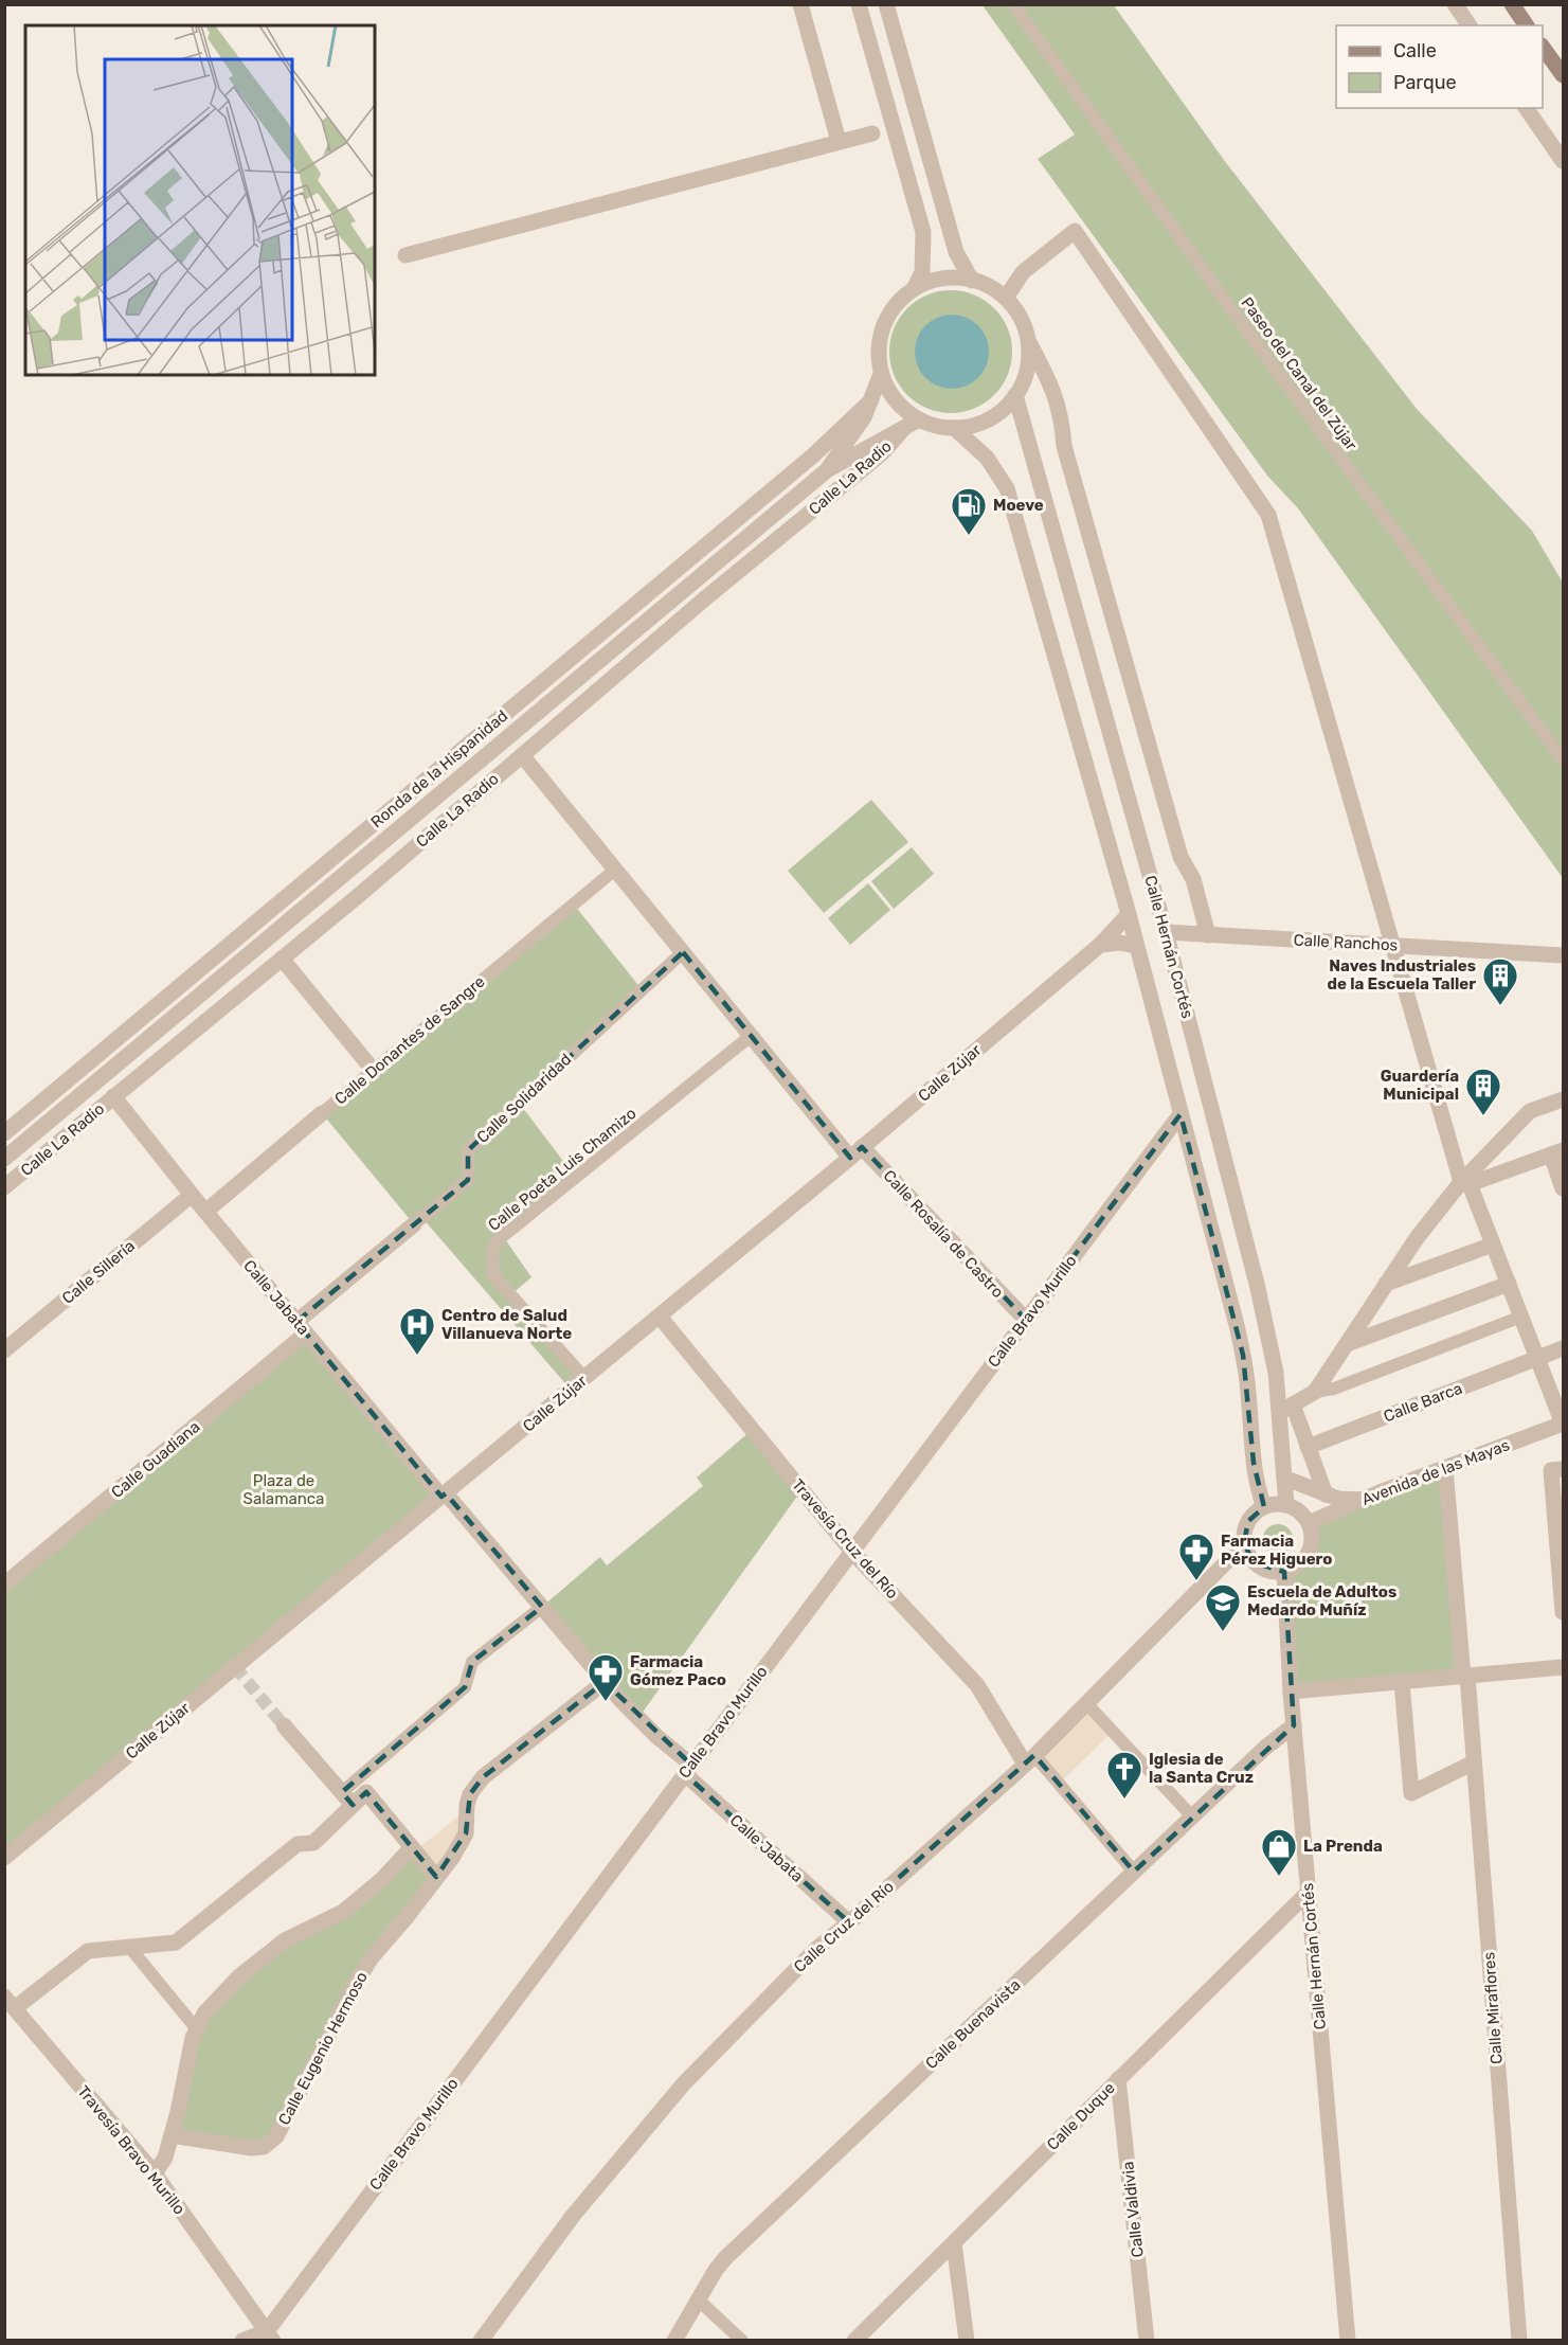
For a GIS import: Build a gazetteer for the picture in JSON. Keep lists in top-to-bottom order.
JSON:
{
  "streets": {
    "street": [
      "Paseo del Canal del Zújar",
      "Calle La Radio",
      "Ronda de la Hispanidad",
      "Calle Ranchos",
      "Calle Hernán Cortés",
      "Calle Donantes de Sangre",
      "Calle Zújar",
      "Calle Solidaridad",
      "Calle Poeta Luis Chamizo",
      "Calle Rosalía de Castro",
      "Calle Sillería",
      "Calle Jabata",
      "Calle Bravo Murillo",
      "Calle Barca",
      "Calle Guadiana",
      "Avenida de las Mayas",
      "Travesía Cruz del Río",
      "Calle Cruz del Río",
      "Calle Miraflores",
      "Calle Buenavista",
      "Calle Eugenio Hermoso",
      "Calle Duque",
      "Travesía Bravo Murillo",
      "Calle Valdivia"
    ]
  },
  "crossings": [
    ["Calle La Radio", "Ronda de la Hispanidad"],
    ["Calle La Radio", "Calle Hernán Cortés"],
    ["Calle La Radio", "Calle Rosalía de Castro"],
    ["Calle La Radio", "Calle Jabata"],
    ["Ronda de la Hispanidad", "Calle Hernán Cortés"],
    ["Calle Ranchos", "Calle Hernán Cortés"],
    ["Calle Hernán Cortés", "Calle Zújar"],
    ["Calle Hernán Cortés", "Calle Bravo Murillo"],
    ["Calle Hernán Cortés", "Avenida de las Mayas"],
    ["Calle Hernán Cortés", "Calle Cruz del Río"],
    ["Calle Hernán Cortés", "Calle Buenavista"],
    ["Calle Hernán Cortés", "Calle Duque"],
    ["Calle Donantes de Sangre", "Calle Rosalía de Castro"],
    ["Calle Donantes de Sangre", "Calle Jabata"],
    ["Calle Zújar", "Calle Poeta Luis Chamizo"],
    ["Calle Zújar", "Calle Rosalía de Castro"],
    ["Calle Zújar", "Calle Jabata"],
    ["Calle Zújar", "Travesía Cruz del Río"],
    ["Calle Solidaridad", "Calle Rosalía de Castro"],
    ["Calle Solidaridad", "Calle Jabata"],
    ["Calle Solidaridad", "Calle Guadiana"],
    ["Calle Poeta Luis Chamizo", "Calle Rosalía de Castro"],
    ["Calle Rosalía de Castro", "Calle Bravo Murillo"],
    ["Calle Sillería", "Calle Jabata"],
    ["Calle Jabata", "Calle Bravo Murillo"],
    ["Calle Jabata", "Calle Guadiana"],
    ["Calle Jabata", "Calle Cruz del Río"],
    ["Calle Jabata", "Calle Eugenio Hermoso"],
    ["Calle Bravo Murillo", "Travesía Cruz del Río"],
    ["Calle Bravo Murillo", "Travesía Bravo Murillo"],
    ["Avenida de las Mayas", "Calle Cruz del Río"],
    ["Avenida de las Mayas", "Calle Miraflores"],
    ["Travesía Cruz del Río", "Calle Cruz del Río"],
    ["Calle Duque", "Calle Valdivia"]
  ],
  "parks": ["Plaza de Salamanca"],
  "places": {
    "fuel station": ["Moeve"],
    "building": ["Naves Industriales de la Escuela Taller", "Guardería Municipal"],
    "hospital": ["Centro de Salud Villanueva Norte"],
    "pharmacy": ["Farmacia Pérez Higuero", "Farmacia Gómez Paco"],
    "school or university": ["Escuela de Adultos Medardo Muñíz"],
    "church": ["Iglesia de la Santa Cruz"],
    "shop": ["La Prenda"]
  },
  "legend": ["Calle", "Parque"]
}
